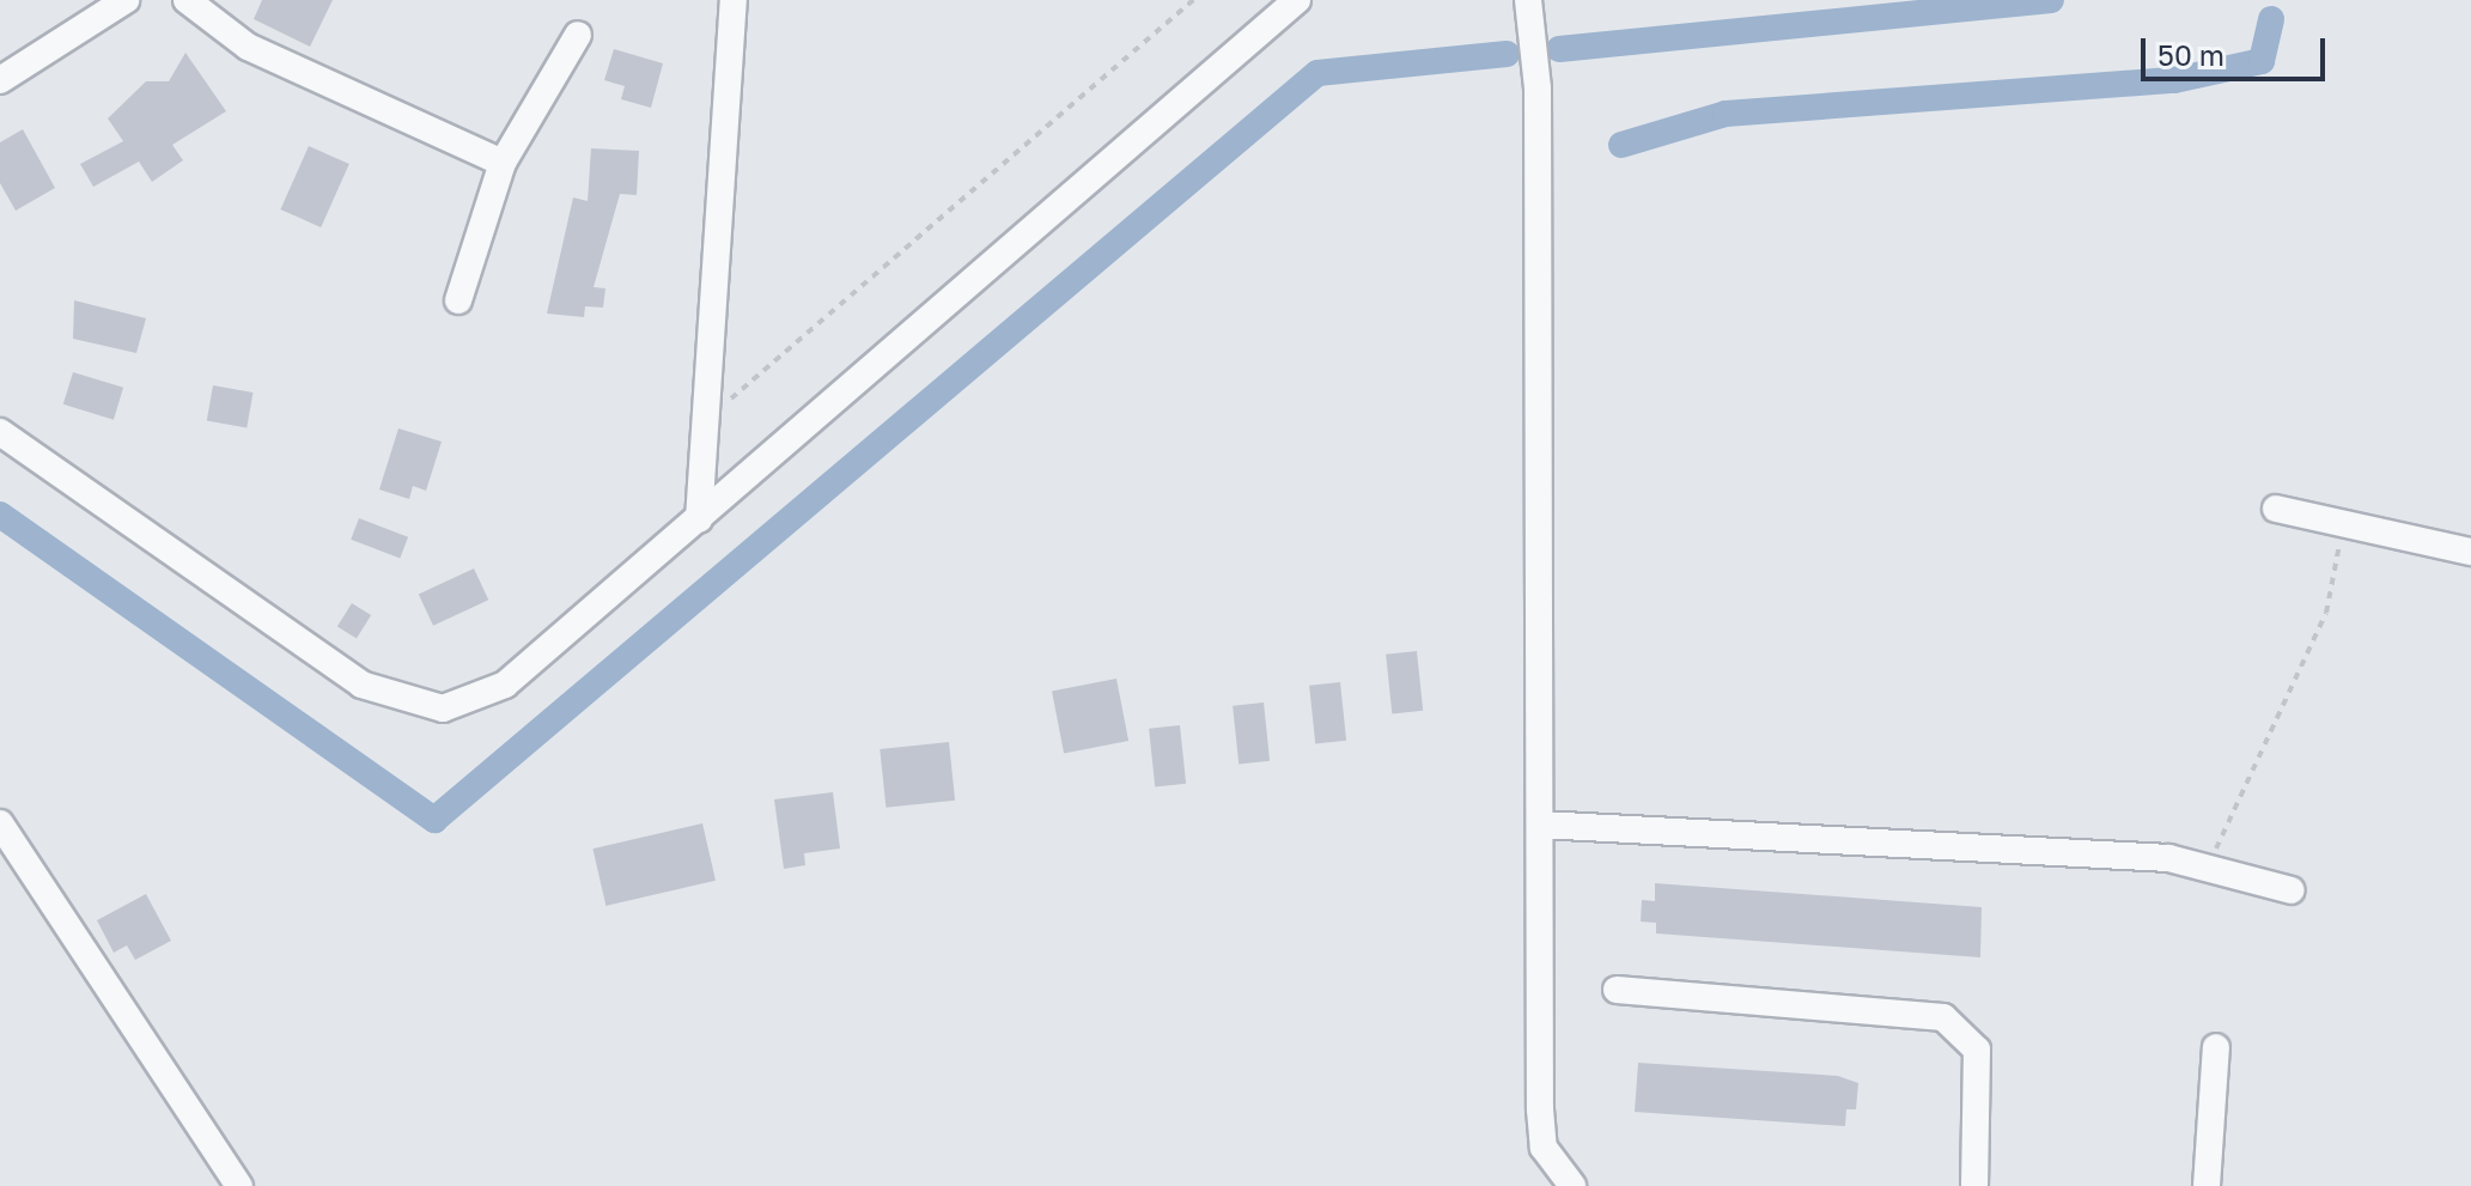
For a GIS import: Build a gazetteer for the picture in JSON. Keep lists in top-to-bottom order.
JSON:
{
  "scale_bar": "50 m"
}
